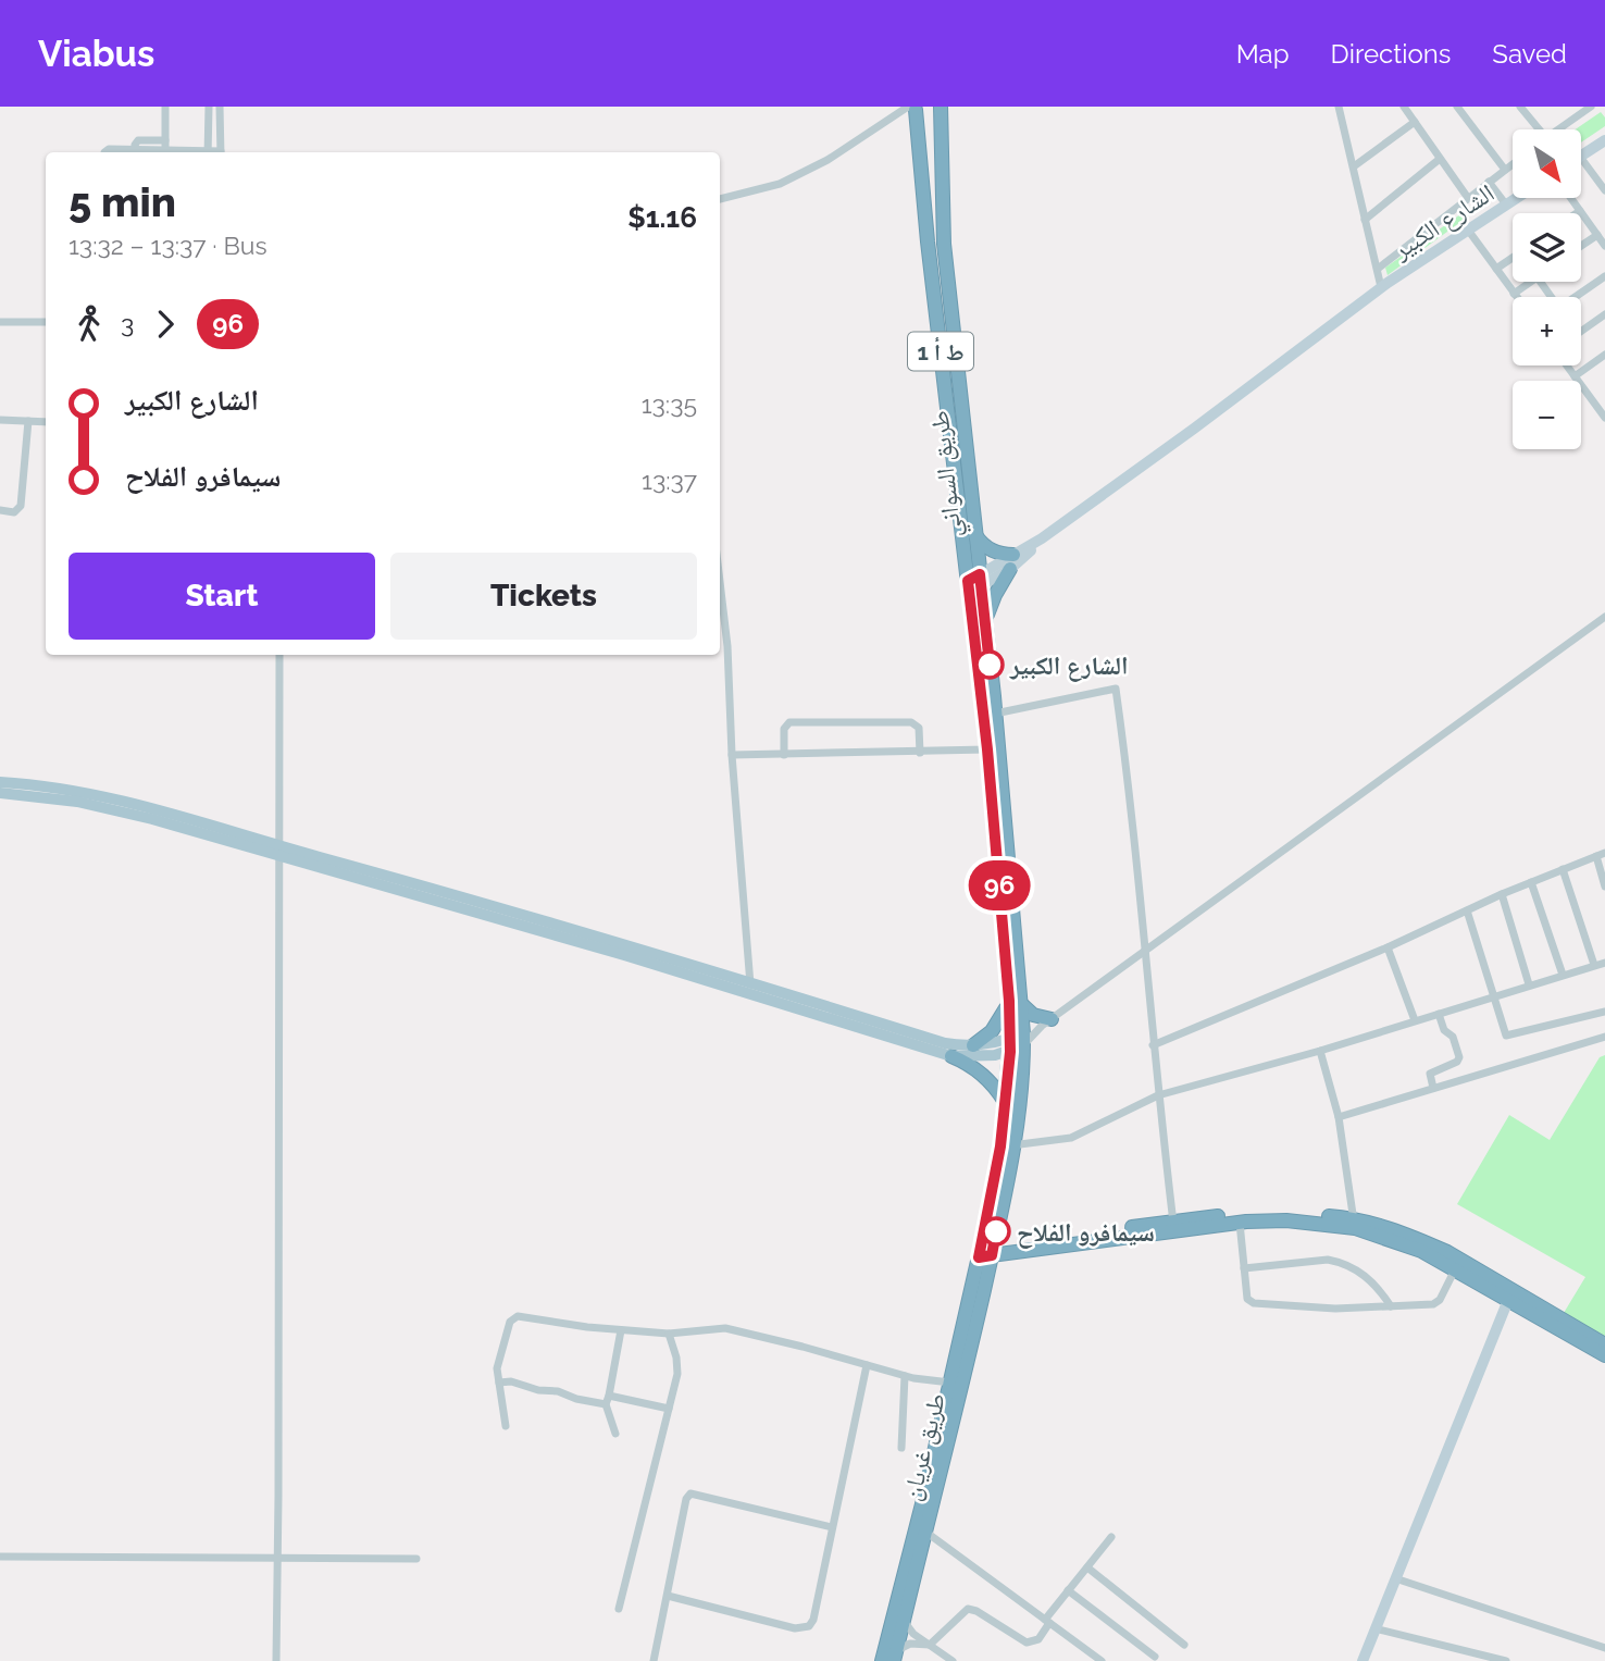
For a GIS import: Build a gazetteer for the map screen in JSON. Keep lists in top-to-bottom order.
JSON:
{
  "streets": {
    "highway": ["ط أ 1", "طريق السواني", "طريق غريان"],
    "street": ["الشارع الكبير"]
  },
  "crossings": [
    ["الشارع الكبير", "طريق السواني"],
    ["طريق السواني", "طريق غريان"]
  ],
  "places": ["الشارع الكبير", "سيمافرو الفلاح"],
  "lines": ["bus line 96"],
  "north": "bottom right",
  "page": {
    "header": "Viabus",
    "nav": ["Map", "Directions", "Saved"],
    "on_map": "96",
    "map_buttons": ["+", "−"],
    "heading": ["5 min", "13:32 – 13:37 · Bus", "$1.16"],
    "legs": ["3", "96"],
    "list": [
      {
        "name": "الشارع الكبير",
        "value": "13:35"
      },
      {
        "name": "سيمافرو الفلاح",
        "value": "13:37"
      }
    ],
    "buttons": ["Start", "Tickets"]
  }
}
